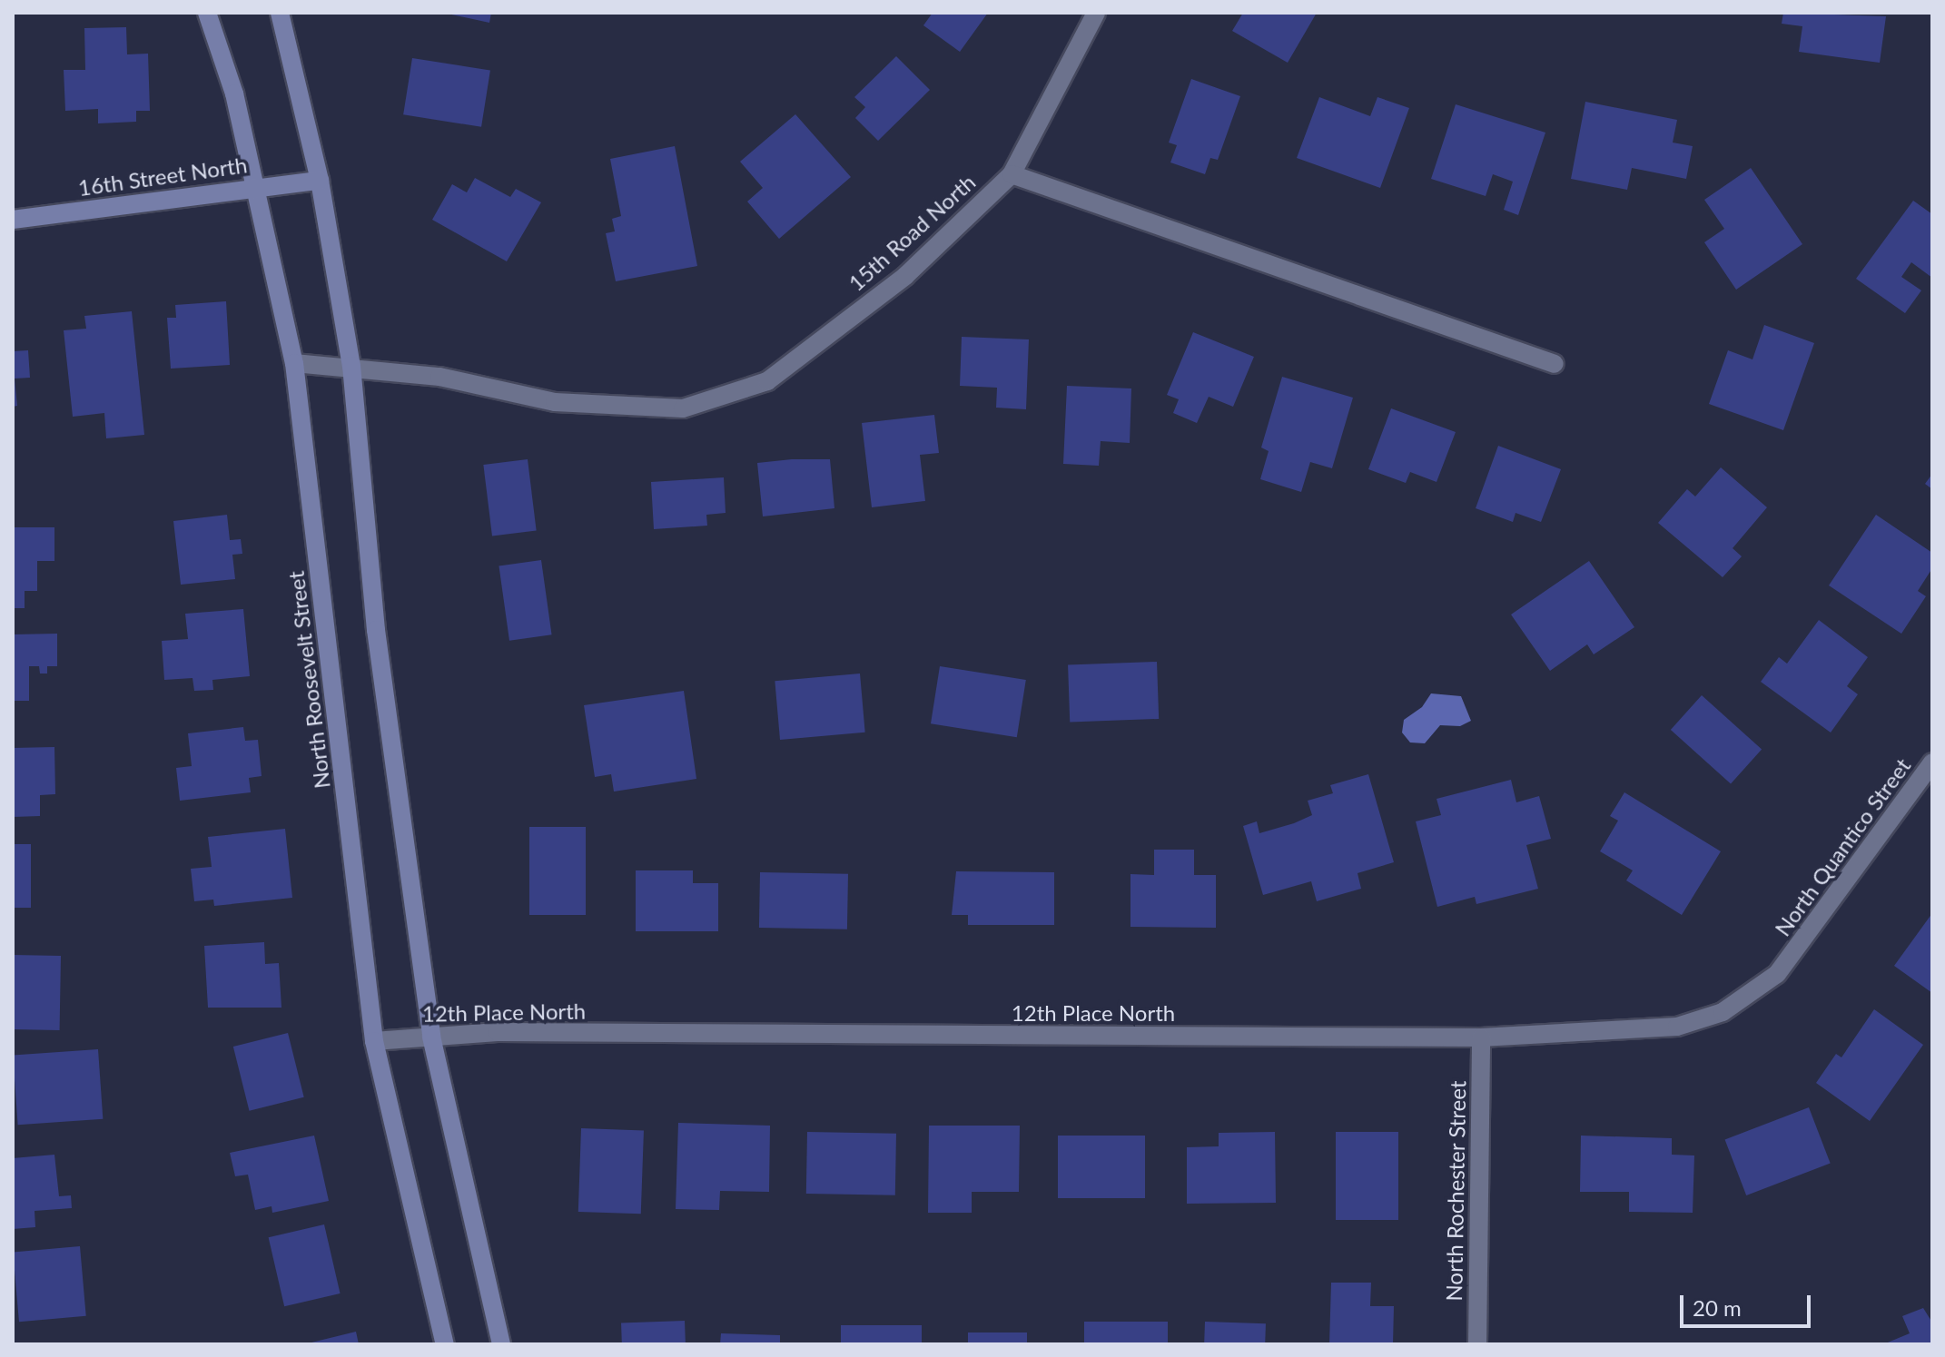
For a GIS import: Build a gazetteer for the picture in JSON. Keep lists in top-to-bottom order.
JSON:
{
  "streets": {
    "main road": ["16th Street North", "North Roosevelt Street"],
    "street": [
      "15th Road North",
      "North Quantico Street",
      "12th Place North",
      "North Rochester Street"
    ]
  },
  "crossings": [
    ["16th Street North", "North Roosevelt Street"],
    ["15th Road North", "North Roosevelt Street"],
    ["North Roosevelt Street", "12th Place North"],
    ["North Quantico Street", "12th Place North"],
    ["12th Place North", "North Rochester Street"]
  ],
  "scale_bar": "20 m"
}
